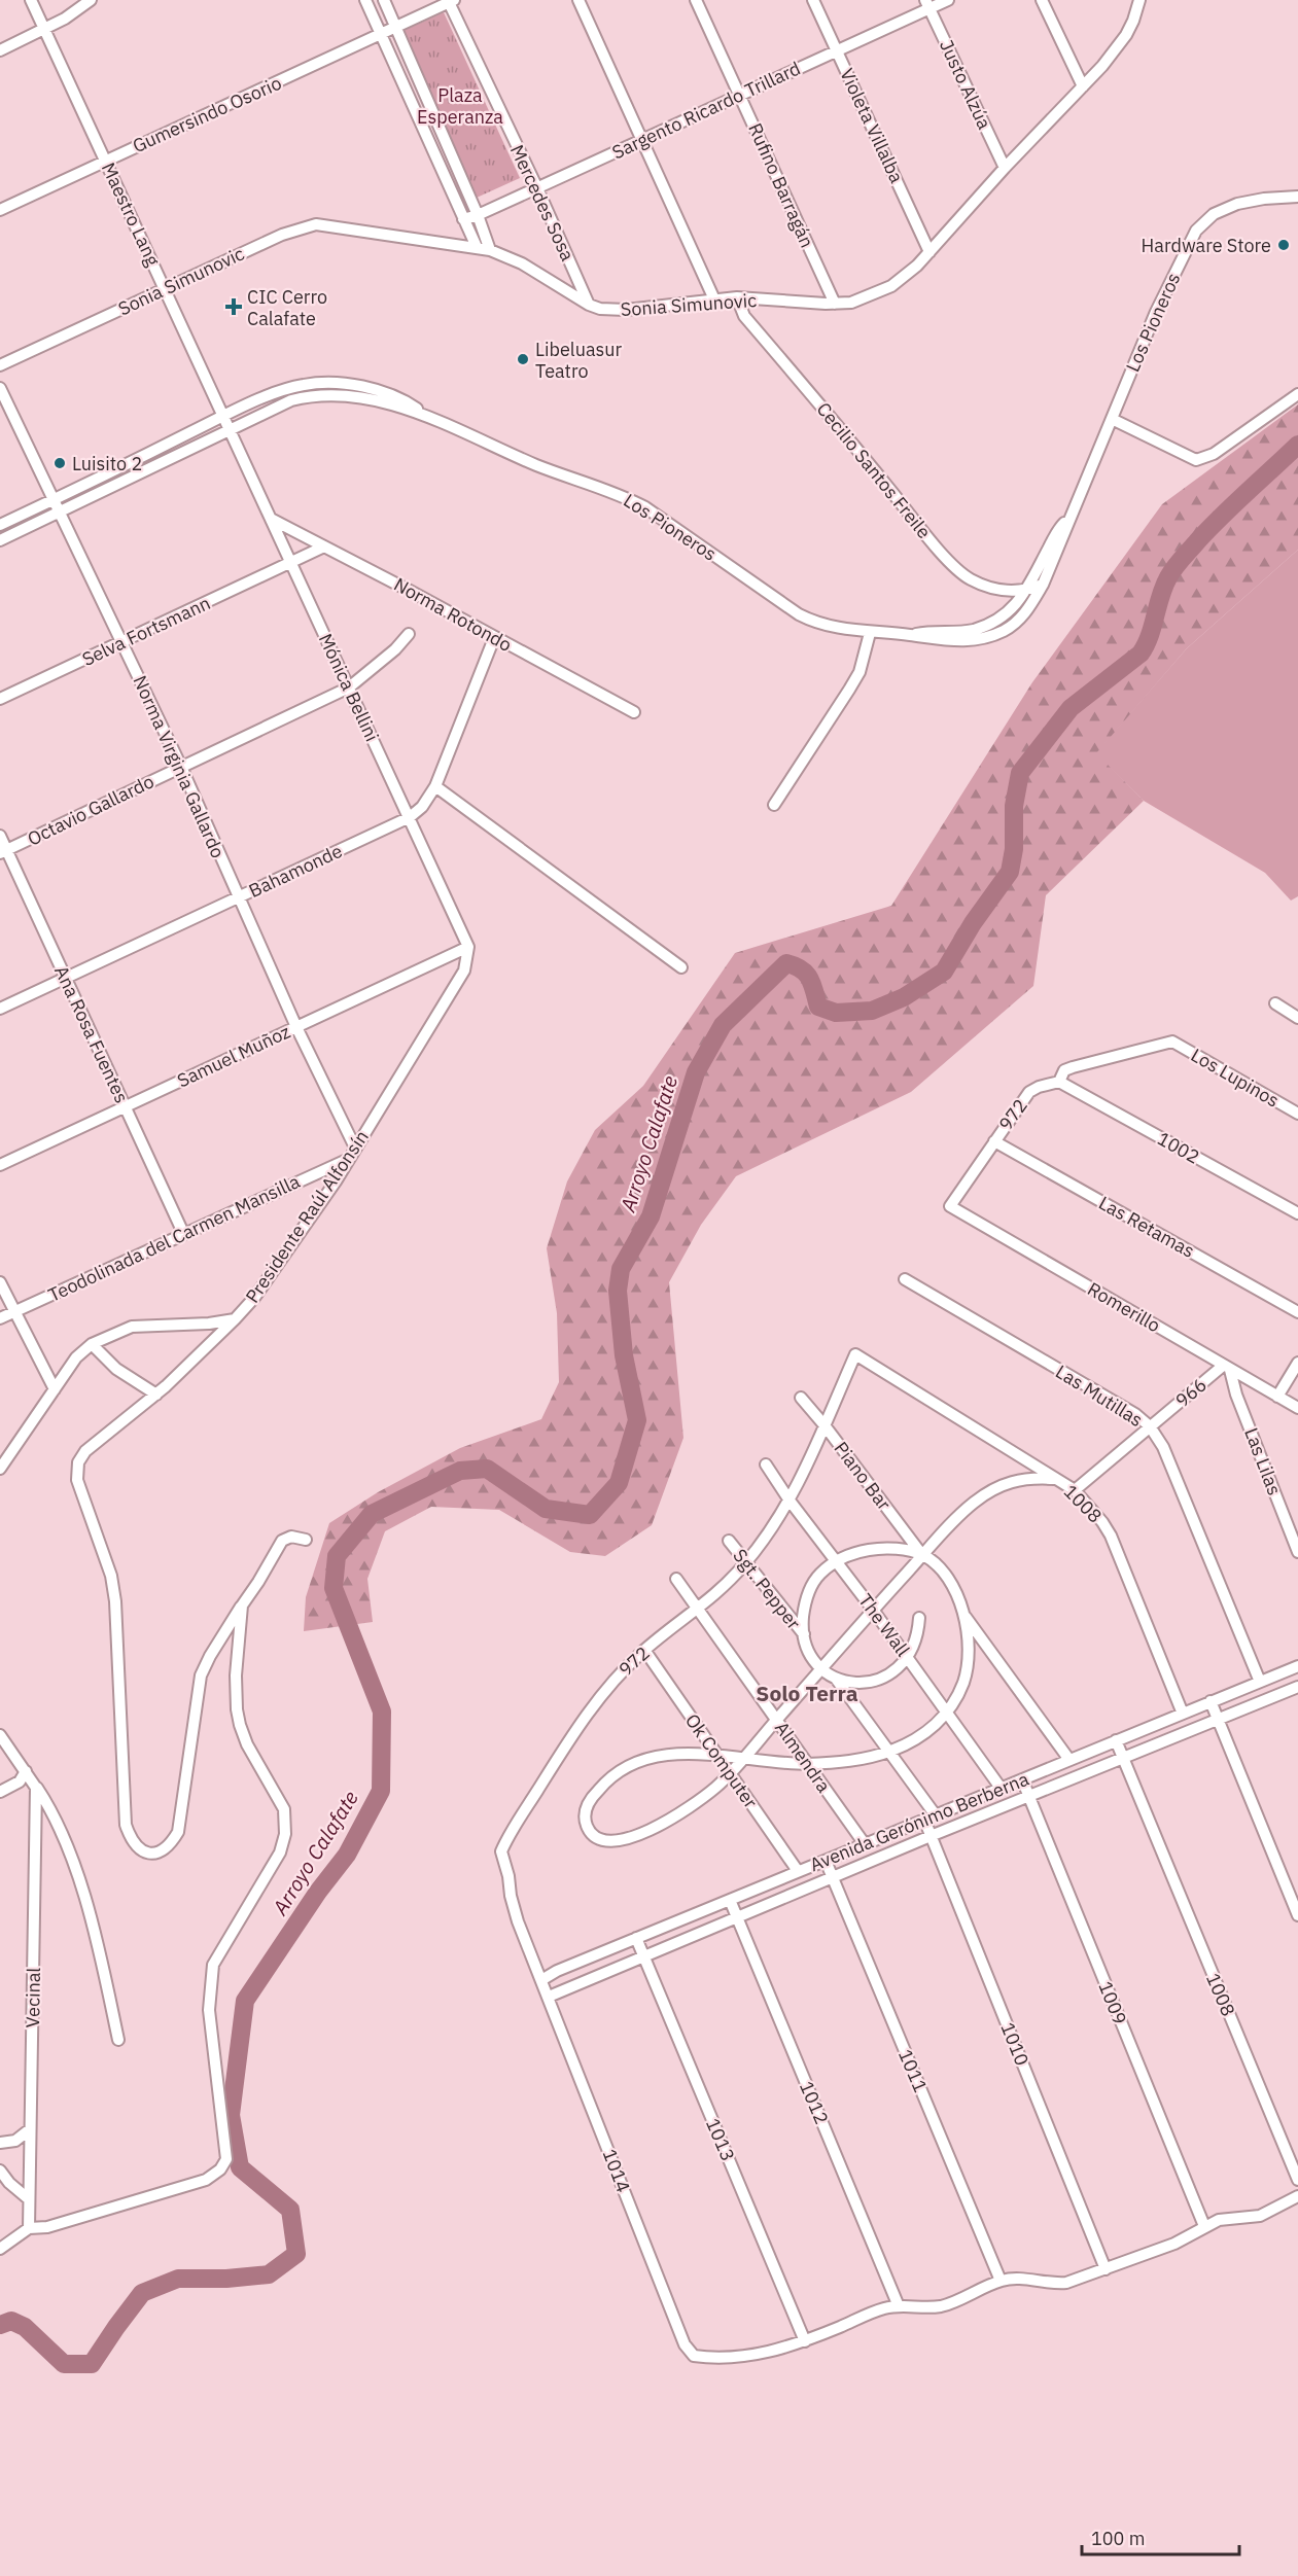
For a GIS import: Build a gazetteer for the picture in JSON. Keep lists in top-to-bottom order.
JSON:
{
  "streets": {
    "street": [
      "Justo Alzúa",
      "Sargento Ricardo Trillard",
      "Gumersindo Osorio",
      "Violeta Villalba",
      "Rufino Barragán",
      "Mercedes Sosa",
      "Maestro Lang",
      "Sonia Simunovic",
      "Los Pioneros",
      "Cecilio Santos Freile",
      "Norma Rotondo",
      "Selva Fortsmann",
      "Mónica Bellini",
      "Norma Virginia Gallardo",
      "Octavio Gallardo",
      "Bahamonde",
      "Ana Rosa Fuentes",
      "Samuel Muñoz",
      "Los Lupinos",
      "972",
      "1002",
      "Presidente Raúl Alfonsín",
      "Las Retamas",
      "Teodolinada del Carmen Mansilla",
      "Romerillo",
      "966",
      "Las Mutillas",
      "Las Lilas",
      "Piano Bar",
      "1008",
      "Sgt. Pepper",
      "The Wall",
      "Almendra",
      "Ok Computer",
      "Avenida Gerónimo Berberna",
      "Vecinal",
      "1009",
      "1010",
      "1011",
      "1012",
      "1013",
      "1014"
    ]
  },
  "crossings": [
    ["Justo Alzúa", "Sargento Ricardo Trillard"],
    ["Justo Alzúa", "Sonia Simunovic"],
    ["Sargento Ricardo Trillard", "Violeta Villalba"],
    ["Sargento Ricardo Trillard", "Rufino Barragán"],
    ["Sargento Ricardo Trillard", "Mercedes Sosa"],
    ["Gumersindo Osorio", "Mercedes Sosa"],
    ["Gumersindo Osorio", "Maestro Lang"],
    ["Violeta Villalba", "Sonia Simunovic"],
    ["Rufino Barragán", "Sonia Simunovic"],
    ["Mercedes Sosa", "Sonia Simunovic"],
    ["Maestro Lang", "Sonia Simunovic"],
    ["Maestro Lang", "Los Pioneros"],
    ["Maestro Lang", "Mónica Bellini"],
    ["Sonia Simunovic", "Cecilio Santos Freile"],
    ["Los Pioneros", "Cecilio Santos Freile"],
    ["Los Pioneros", "Mónica Bellini"],
    ["Los Pioneros", "Norma Virginia Gallardo"],
    ["Norma Rotondo", "Selva Fortsmann"],
    ["Norma Rotondo", "Mónica Bellini"],
    ["Norma Rotondo", "Bahamonde"],
    ["Selva Fortsmann", "Mónica Bellini"],
    ["Selva Fortsmann", "Norma Virginia Gallardo"],
    ["Mónica Bellini", "Octavio Gallardo"],
    ["Mónica Bellini", "Bahamonde"],
    ["Mónica Bellini", "Samuel Muñoz"],
    ["Mónica Bellini", "Presidente Raúl Alfonsín"],
    ["Norma Virginia Gallardo", "Octavio Gallardo"],
    ["Norma Virginia Gallardo", "Bahamonde"],
    ["Norma Virginia Gallardo", "Samuel Muñoz"],
    ["Norma Virginia Gallardo", "Presidente Raúl Alfonsín"],
    ["Octavio Gallardo", "Ana Rosa Fuentes"],
    ["Bahamonde", "Ana Rosa Fuentes"],
    ["Ana Rosa Fuentes", "Samuel Muñoz"],
    ["Ana Rosa Fuentes", "Teodolinada del Carmen Mansilla"],
    ["Samuel Muñoz", "Presidente Raúl Alfonsín"],
    ["Los Lupinos", "972"],
    ["972", "1002"],
    ["972", "Las Retamas"],
    ["972", "Romerillo"],
    ["972", "Piano Bar"],
    ["972", "1008"],
    ["972", "Sgt. Pepper"],
    ["972", "The Wall"],
    ["972", "Almendra"],
    ["972", "Ok Computer"],
    ["972", "Avenida Gerónimo Berberna"],
    ["972", "1014"],
    ["Presidente Raúl Alfonsín", "Teodolinada del Carmen Mansilla"],
    ["Romerillo", "966"],
    ["Romerillo", "Las Lilas"],
    ["966", "Las Mutillas"],
    ["966", "Las Lilas"],
    ["966", "1008"],
    ["Las Mutillas", "Avenida Gerónimo Berberna"],
    ["1008", "Avenida Gerónimo Berberna"],
    ["The Wall", "Avenida Gerónimo Berberna"],
    ["Almendra", "Avenida Gerónimo Berberna"],
    ["Ok Computer", "Avenida Gerónimo Berberna"],
    ["Avenida Gerónimo Berberna", "1009"],
    ["Avenida Gerónimo Berberna", "1010"],
    ["Avenida Gerónimo Berberna", "1011"],
    ["Avenida Gerónimo Berberna", "1012"],
    ["Avenida Gerónimo Berberna", "1013"],
    ["Avenida Gerónimo Berberna", "1014"],
    ["1013", "1014"]
  ],
  "districts": ["Solo Terra"],
  "water": ["Arroyo Calafate"],
  "parks": ["Plaza Esperanza"],
  "places": {
    "other": ["Hardware Store", "Libeluasur Teatro", "Luisito 2"],
    "health": ["CIC Cerro Calafate"]
  },
  "scale_bar": "100 m"
}
